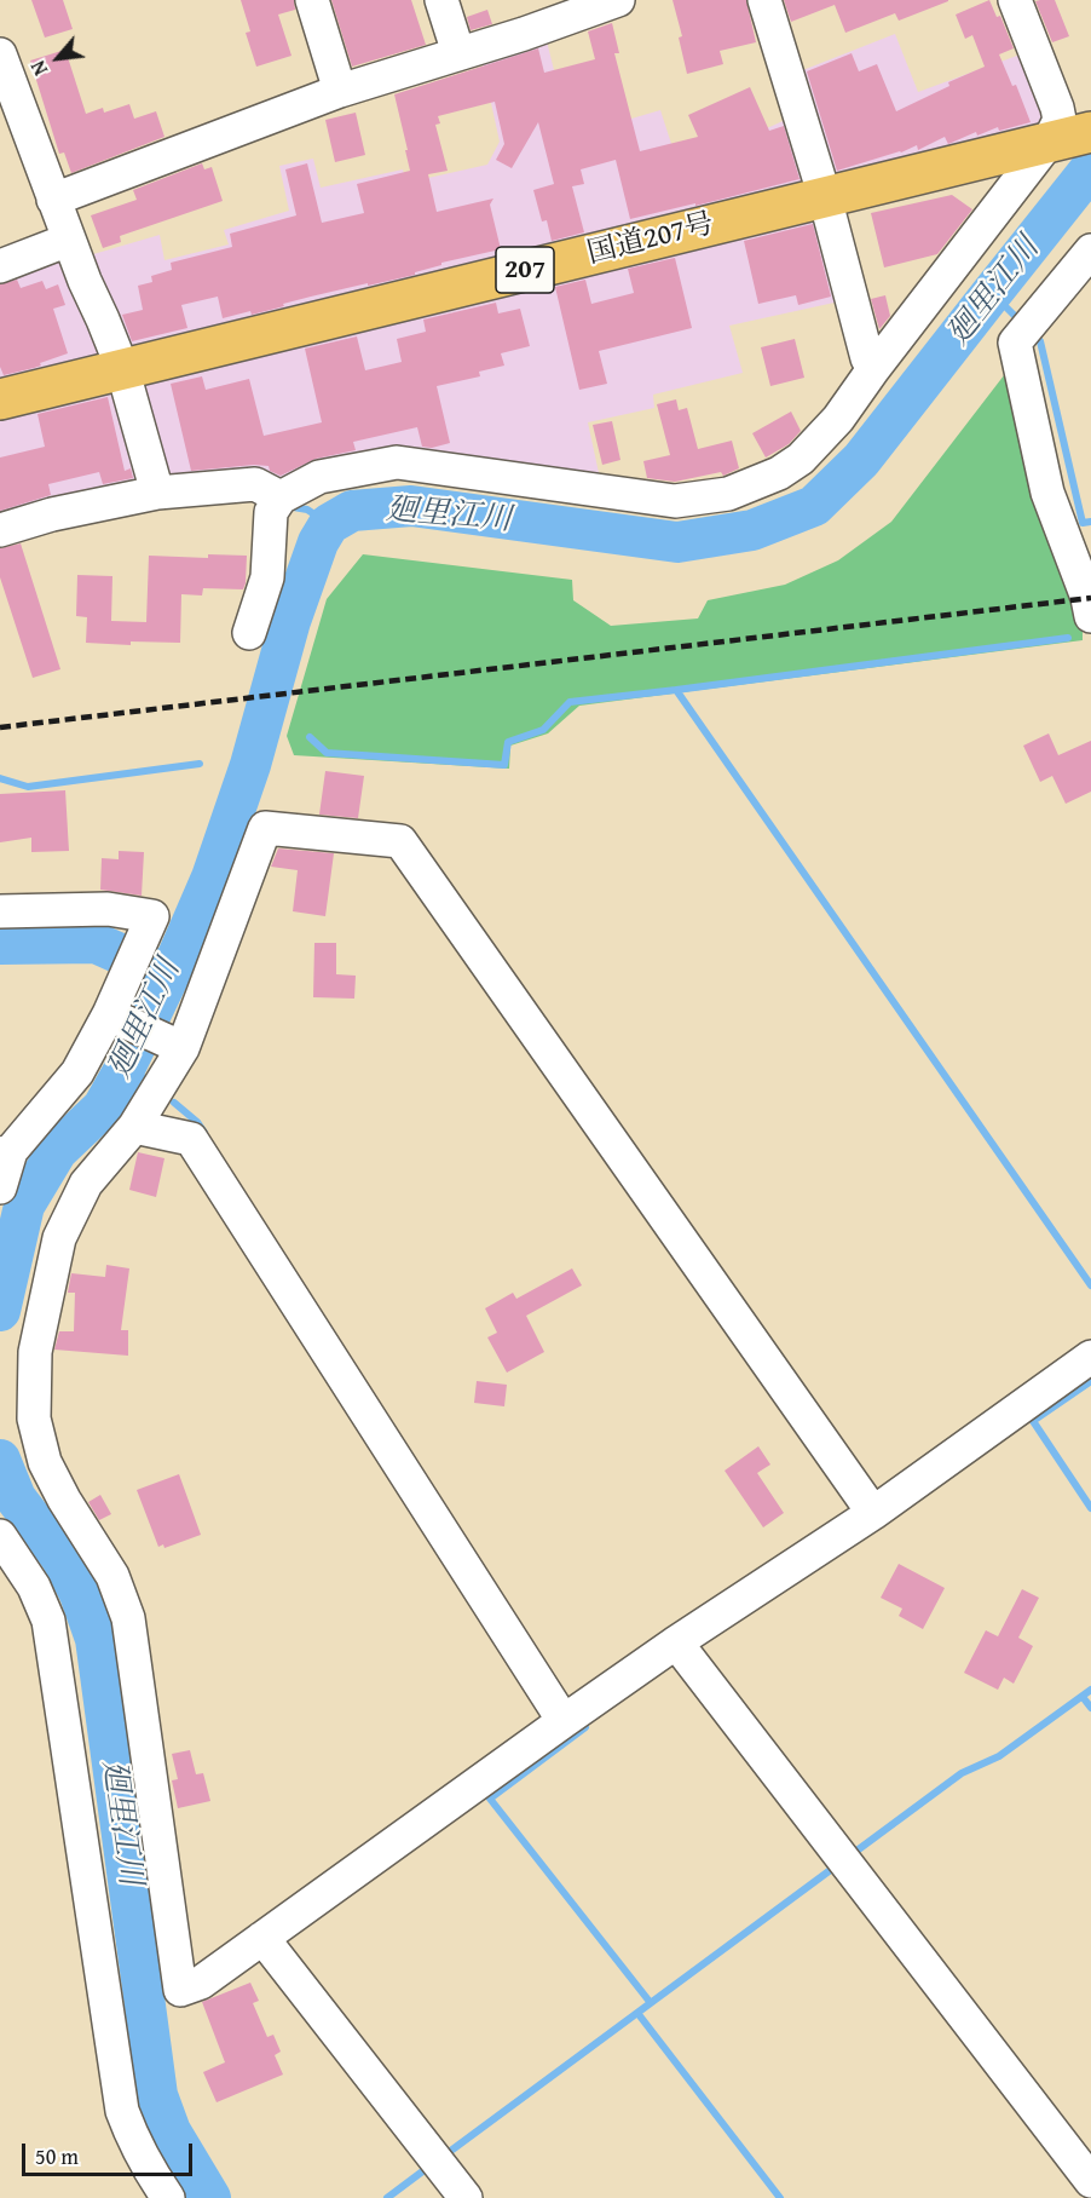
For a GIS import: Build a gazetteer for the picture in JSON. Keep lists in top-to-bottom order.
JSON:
{
  "streets": {
    "highway": ["国道207号", "207"]
  },
  "water": ["廻里江川"],
  "scale_bar": "50 m",
  "north": "bottom left"
}
